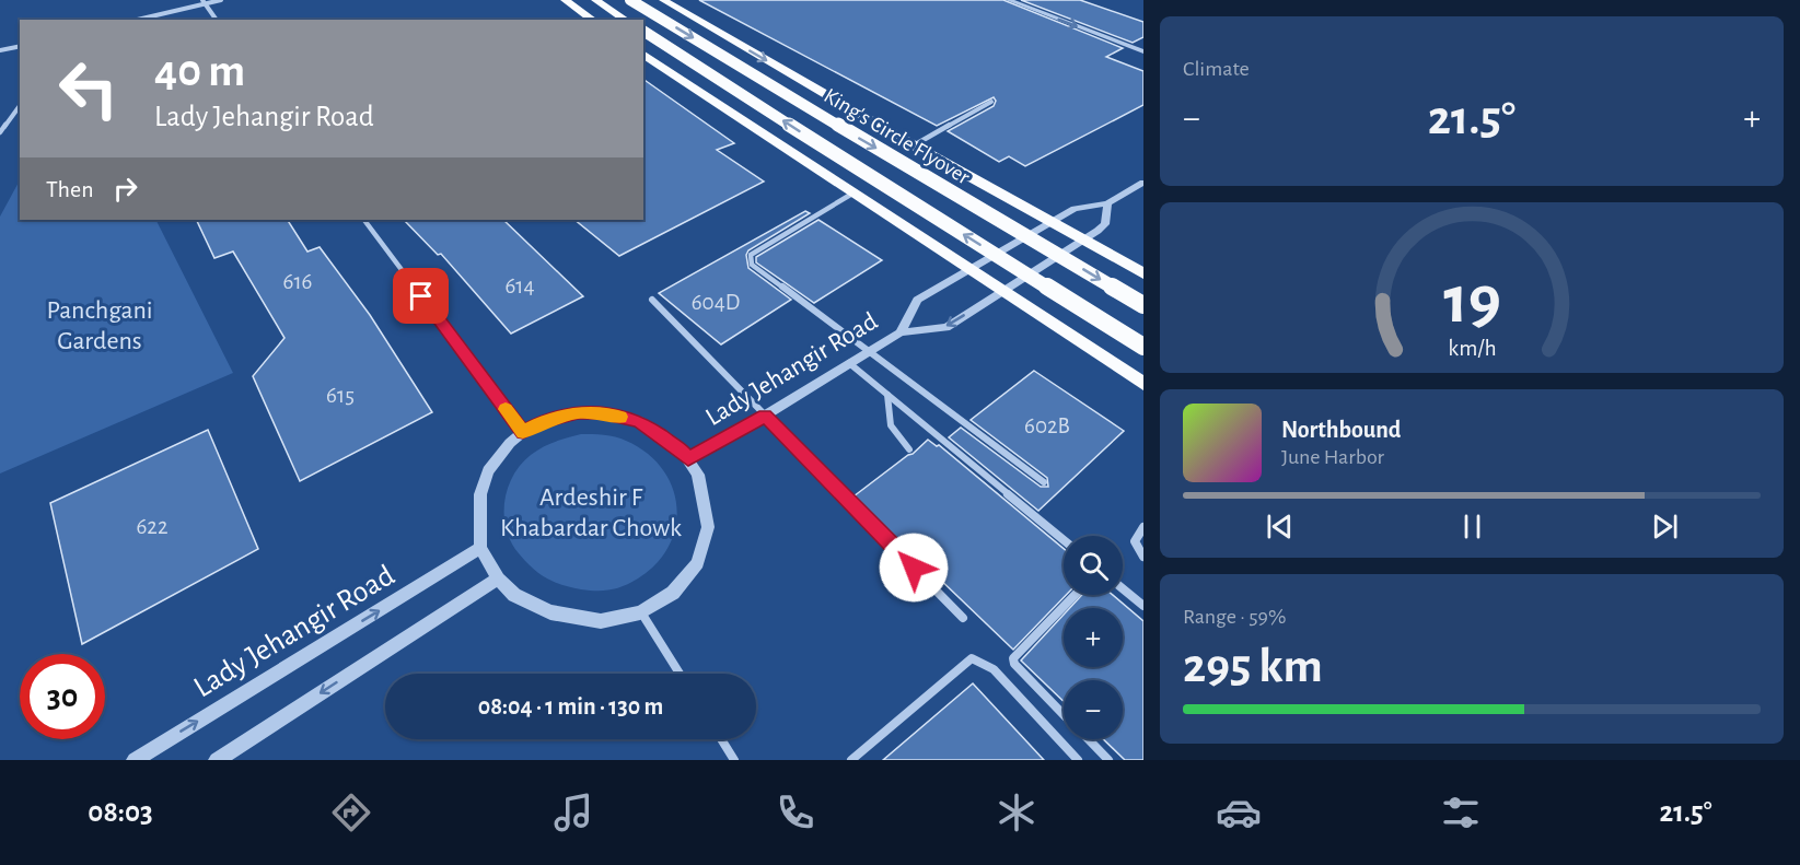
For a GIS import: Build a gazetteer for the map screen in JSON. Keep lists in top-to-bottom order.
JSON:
{
  "streets": {
    "highway": ["King's Circle Flyover"],
    "street": ["Lady Jehangir Road"]
  },
  "parks": ["Panchgani Gardens", "Ardeshir F Khabardar Chowk"],
  "house_numbers": [
    "616",
    "614",
    "604D",
    "615",
    "602B",
    "622"
  ],
  "page": {
    "tile": [
      "Climate",
      ["Range · 59%", "295 km"]
    ],
    "turn": ["40 m", "Lady Jehangir Road"],
    "heat": ["−", "21.5°", "+"],
    "then": "Then",
    "song": ["Northbound", "June Harbor"],
    "map_buttons": ["+", "−"],
    "limit": "30",
    "trip": "08:04 · 1 min · 130 m",
    "tabs": ["08:03", "21.5°"],
    "gauge": ["19", "km/h"]
  }
}
